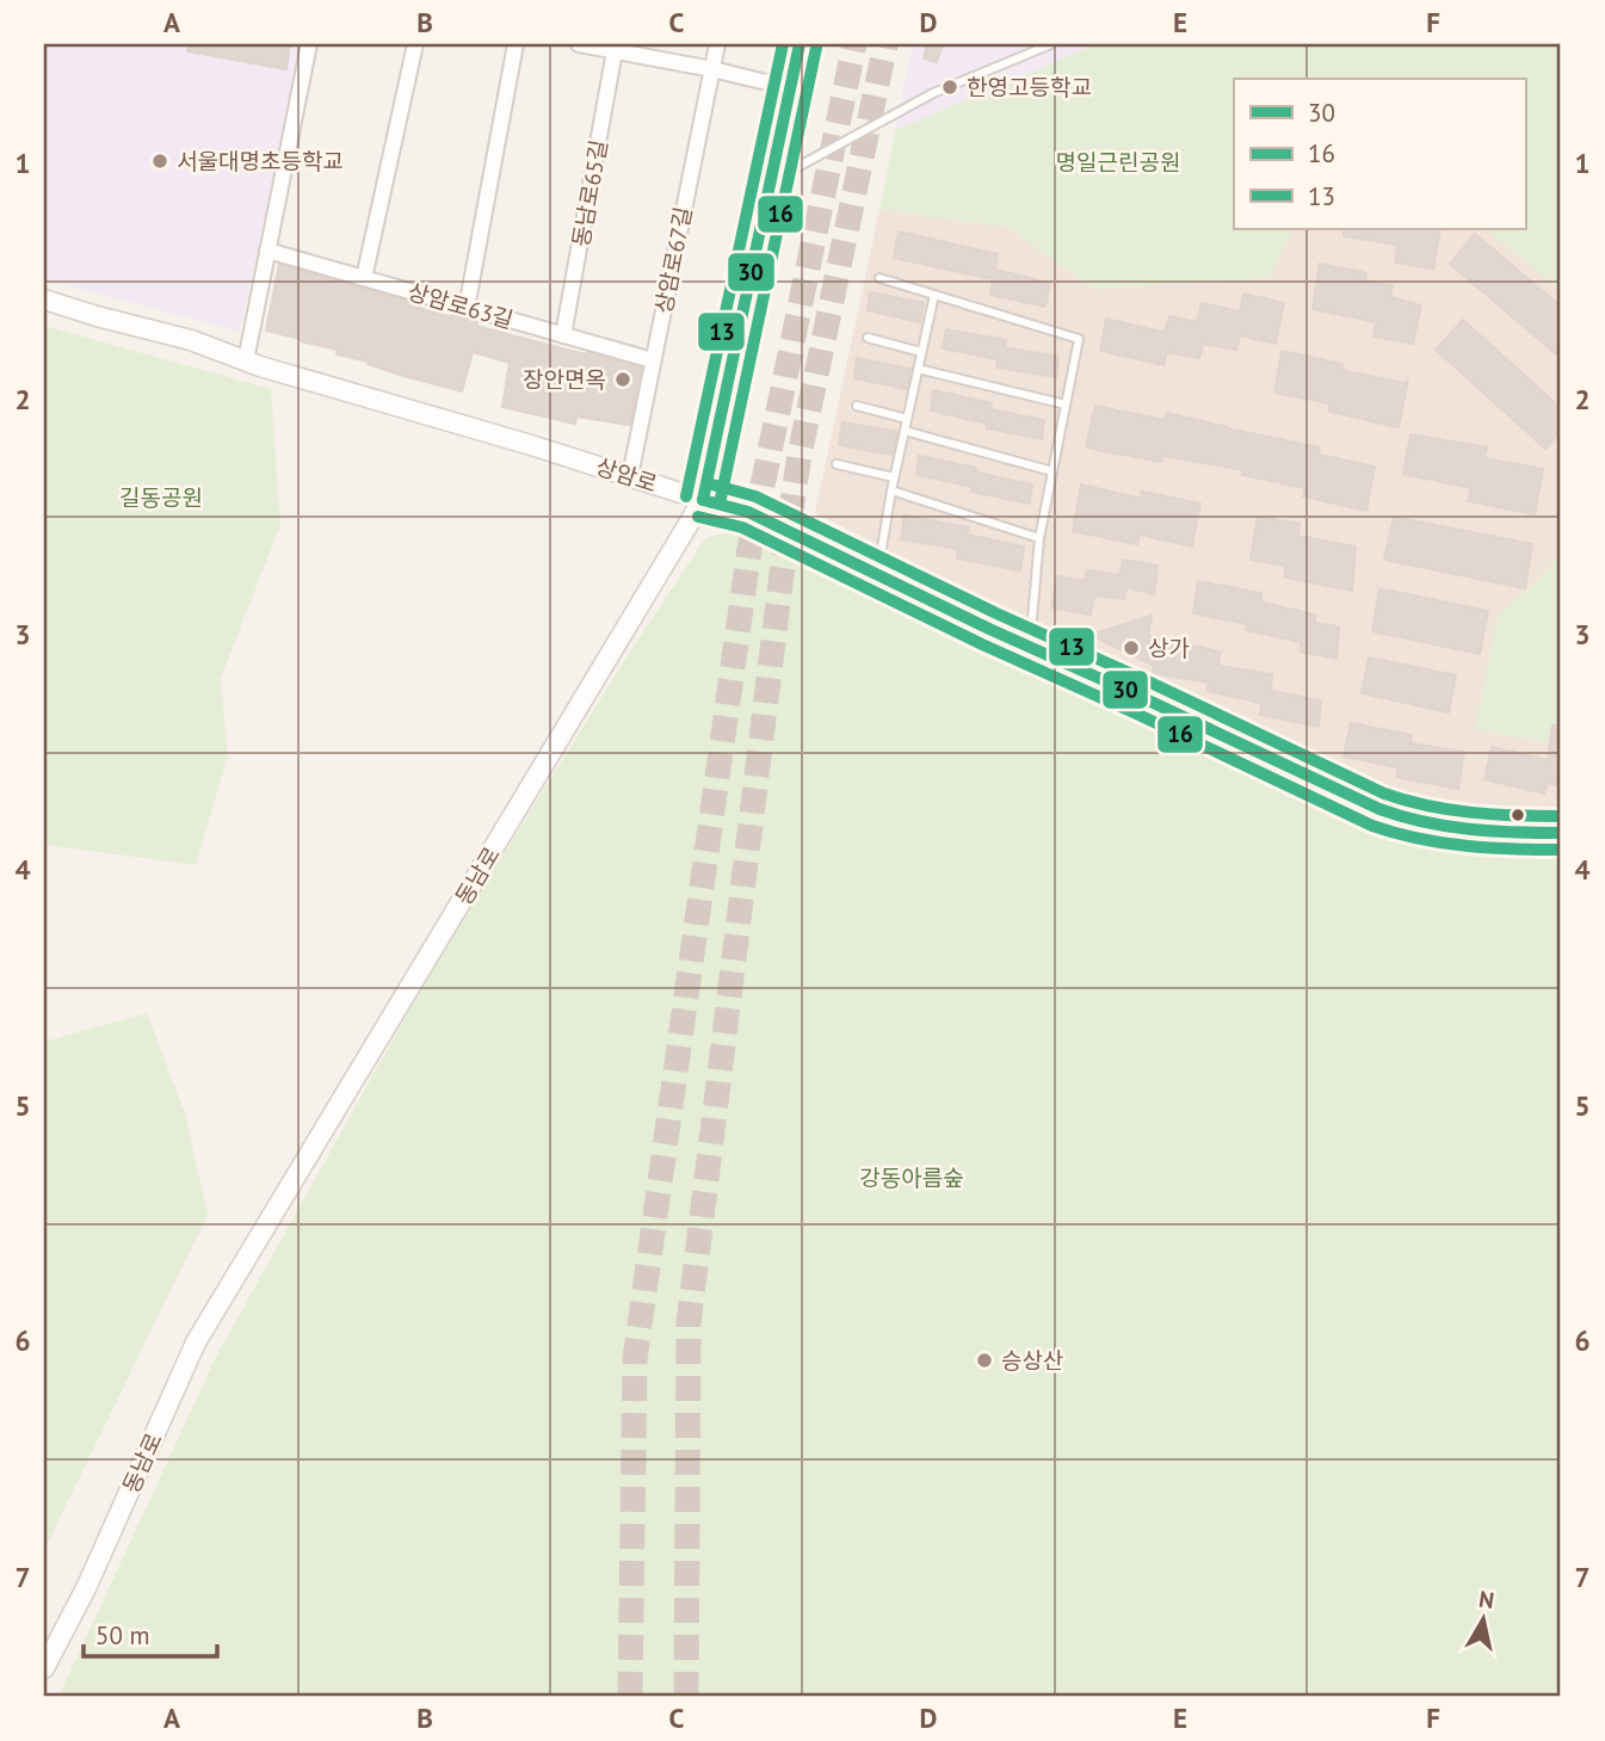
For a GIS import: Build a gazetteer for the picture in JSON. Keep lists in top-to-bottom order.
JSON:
{
  "streets": {
    "main road": ["상암로", "동남로"],
    "street": ["동남로65길", "상암로67길", "상암로63길"]
  },
  "crossings": [
    ["동남로65길", "상암로63길"],
    ["상암로67길", "상암로63길"],
    ["상암로67길", "상암로"],
    ["상암로", "동남로"]
  ],
  "parks": ["명일근린공원", "길동공원", "강동아름숲"],
  "places": [
    "한영고등학교",
    "서울대명초등학교",
    "장안면옥",
    "상가",
    "승상산"
  ],
  "lines": ["transit line 30", "transit line 13", "transit line 16"],
  "legend": ["30", "16", "13"],
  "scale_bar": "50 m",
  "north": "top",
  "grid": {
    "columns": [
      "A",
      "B",
      "C",
      "D",
      "E",
      "F"
    ],
    "rows": [
      "1",
      "2",
      "3",
      "4",
      "5",
      "6",
      "7"
    ]
  }
}
